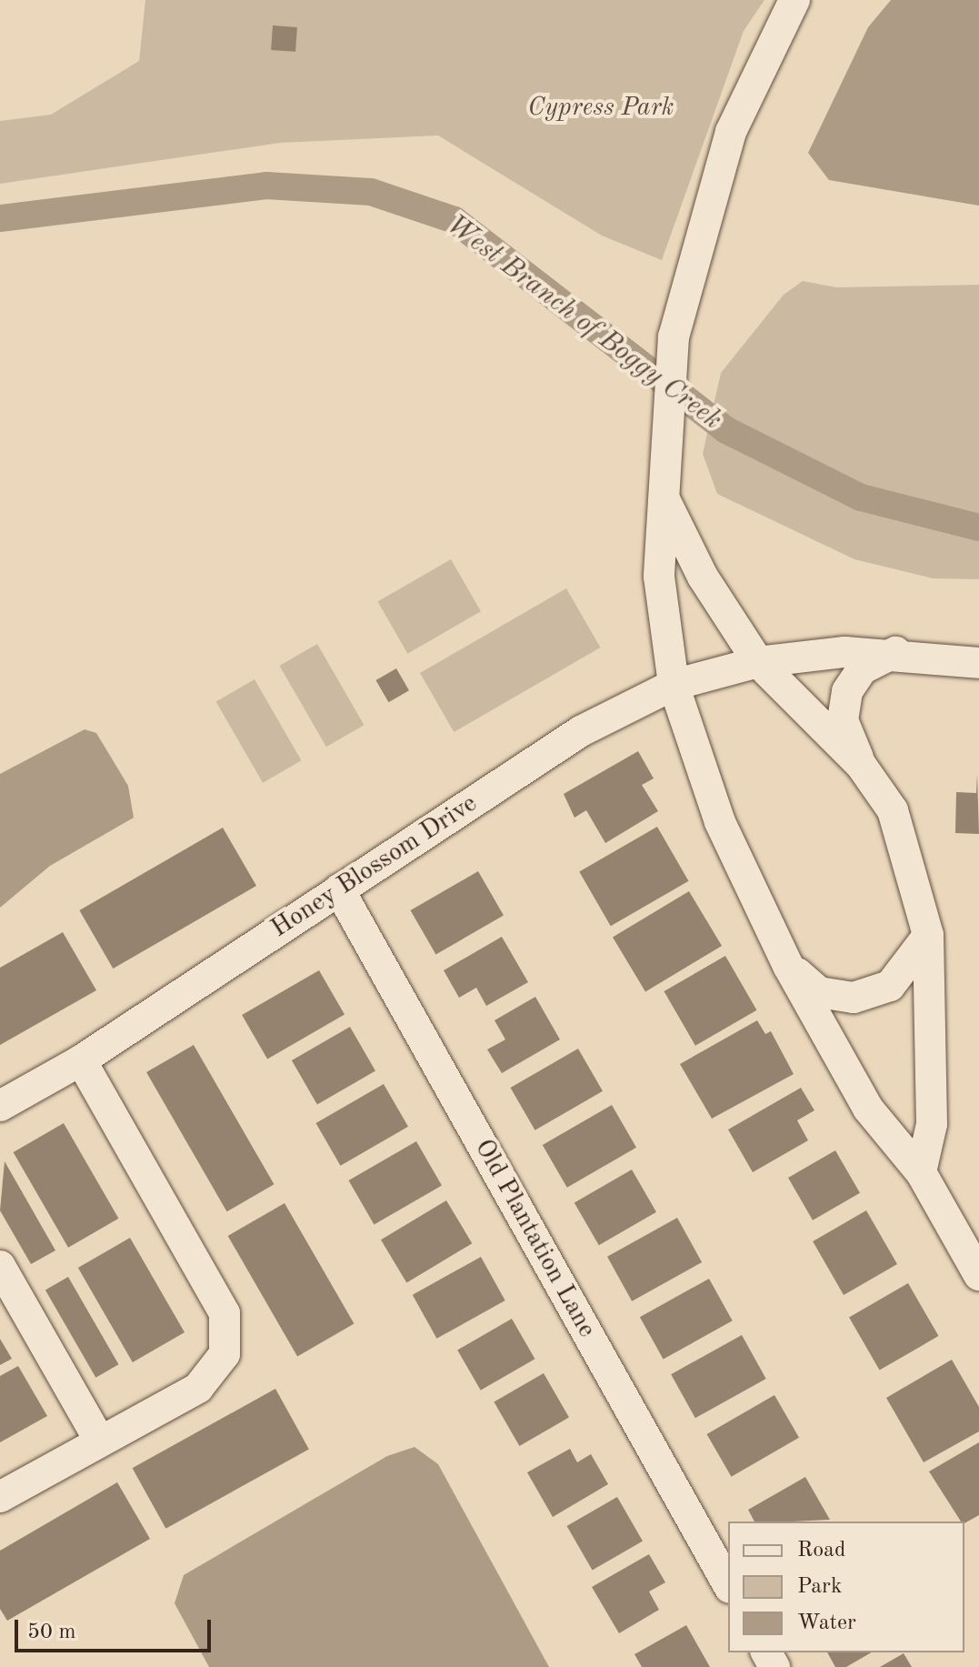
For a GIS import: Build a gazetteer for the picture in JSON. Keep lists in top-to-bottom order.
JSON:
{
  "streets": {
    "street": ["Honey Blossom Drive", "Old Plantation Lane"]
  },
  "crossings": [
    ["Honey Blossom Drive", "Old Plantation Lane"]
  ],
  "water": ["West Branch of Boggy Creek"],
  "parks": ["Cypress Park"],
  "legend": ["Road", "Park", "Water"],
  "scale_bar": "50 m"
}
